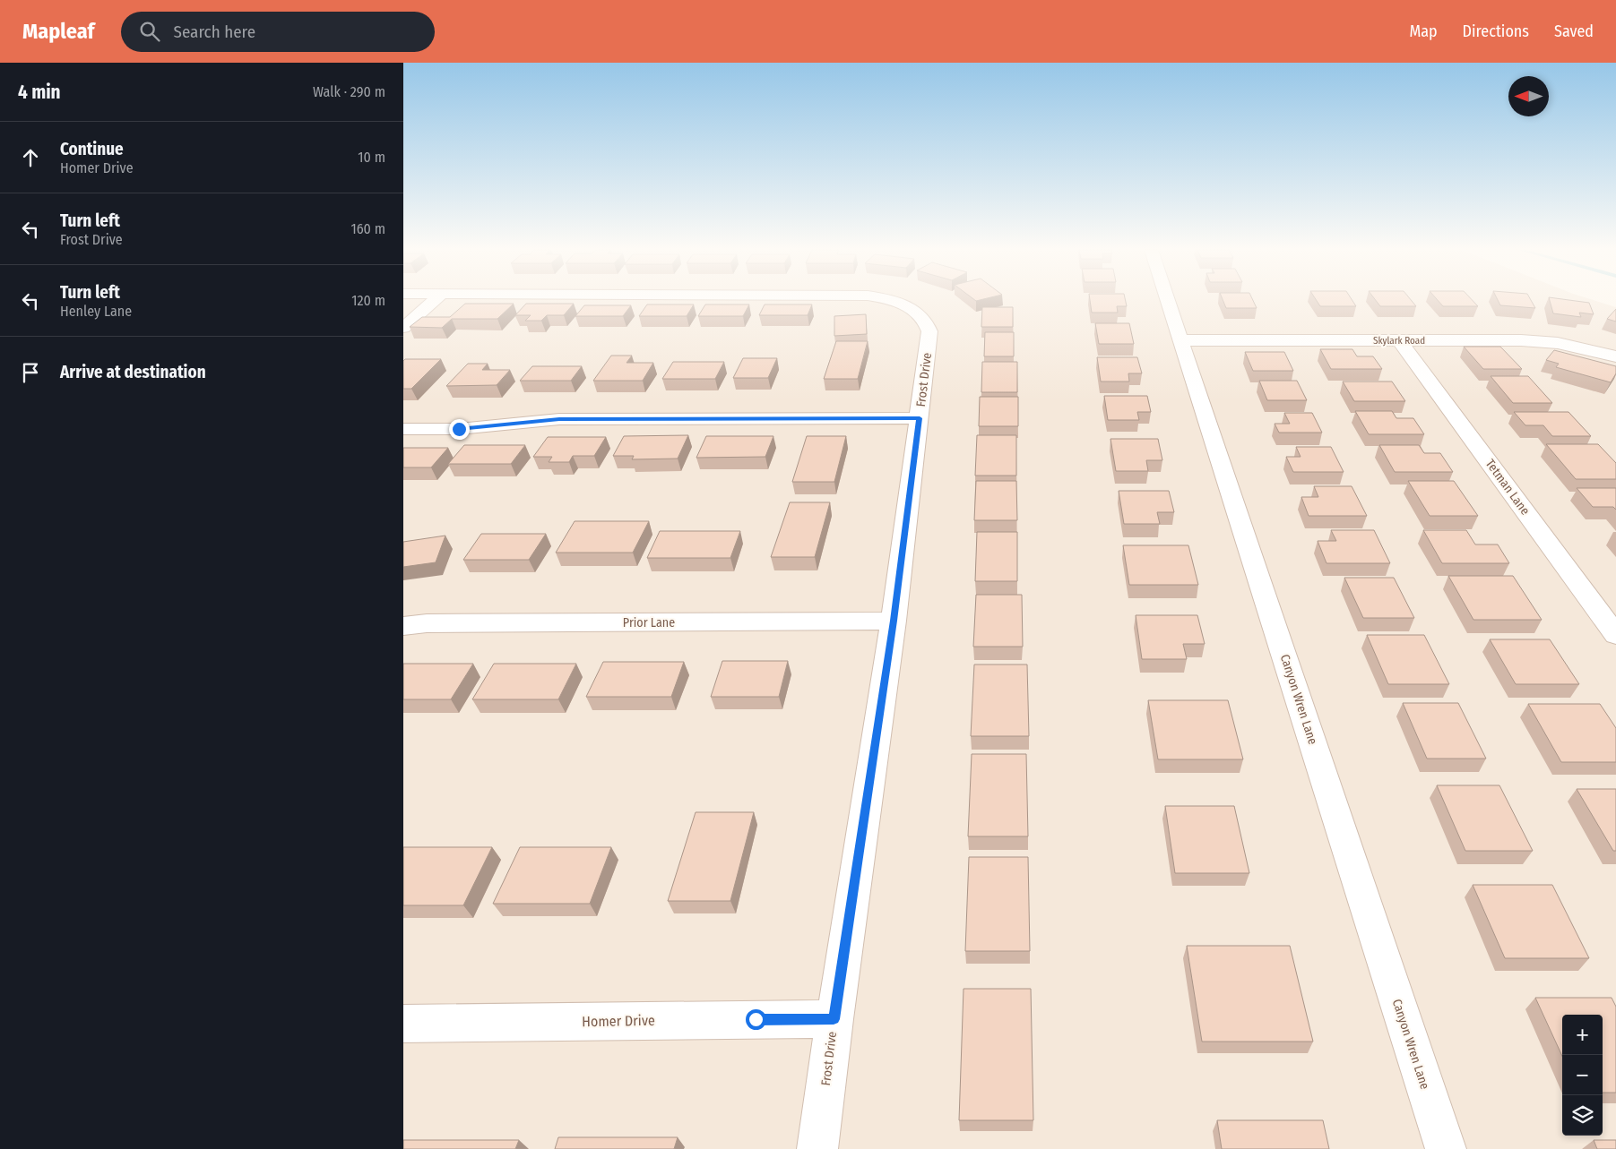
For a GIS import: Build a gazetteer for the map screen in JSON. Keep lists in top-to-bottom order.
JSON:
{
  "streets": {
    "street": [
      "Skylark Road",
      "Frost Drive",
      "Tetman Lane",
      "Prior Lane",
      "Canyon Wren Lane",
      "Homer Drive"
    ]
  },
  "crossings": [
    ["Skylark Road", "Tetman Lane"],
    ["Skylark Road", "Canyon Wren Lane"],
    ["Frost Drive", "Prior Lane"],
    ["Frost Drive", "Homer Drive"]
  ],
  "north": "left",
  "page": {
    "header": "Mapleaf",
    "search": "Search here",
    "nav": ["Map", "Directions", "Saved"],
    "heading": ["4 min", "Walk · 290 m"],
    "list": [
      ["Continue", "Homer Drive", "10 m"],
      ["Turn left", "Frost Drive", "160 m"],
      ["Turn left", "Henley Lane", "120 m"],
      "Arrive at destination"
    ],
    "map_buttons": ["+", "−"]
  }
}
